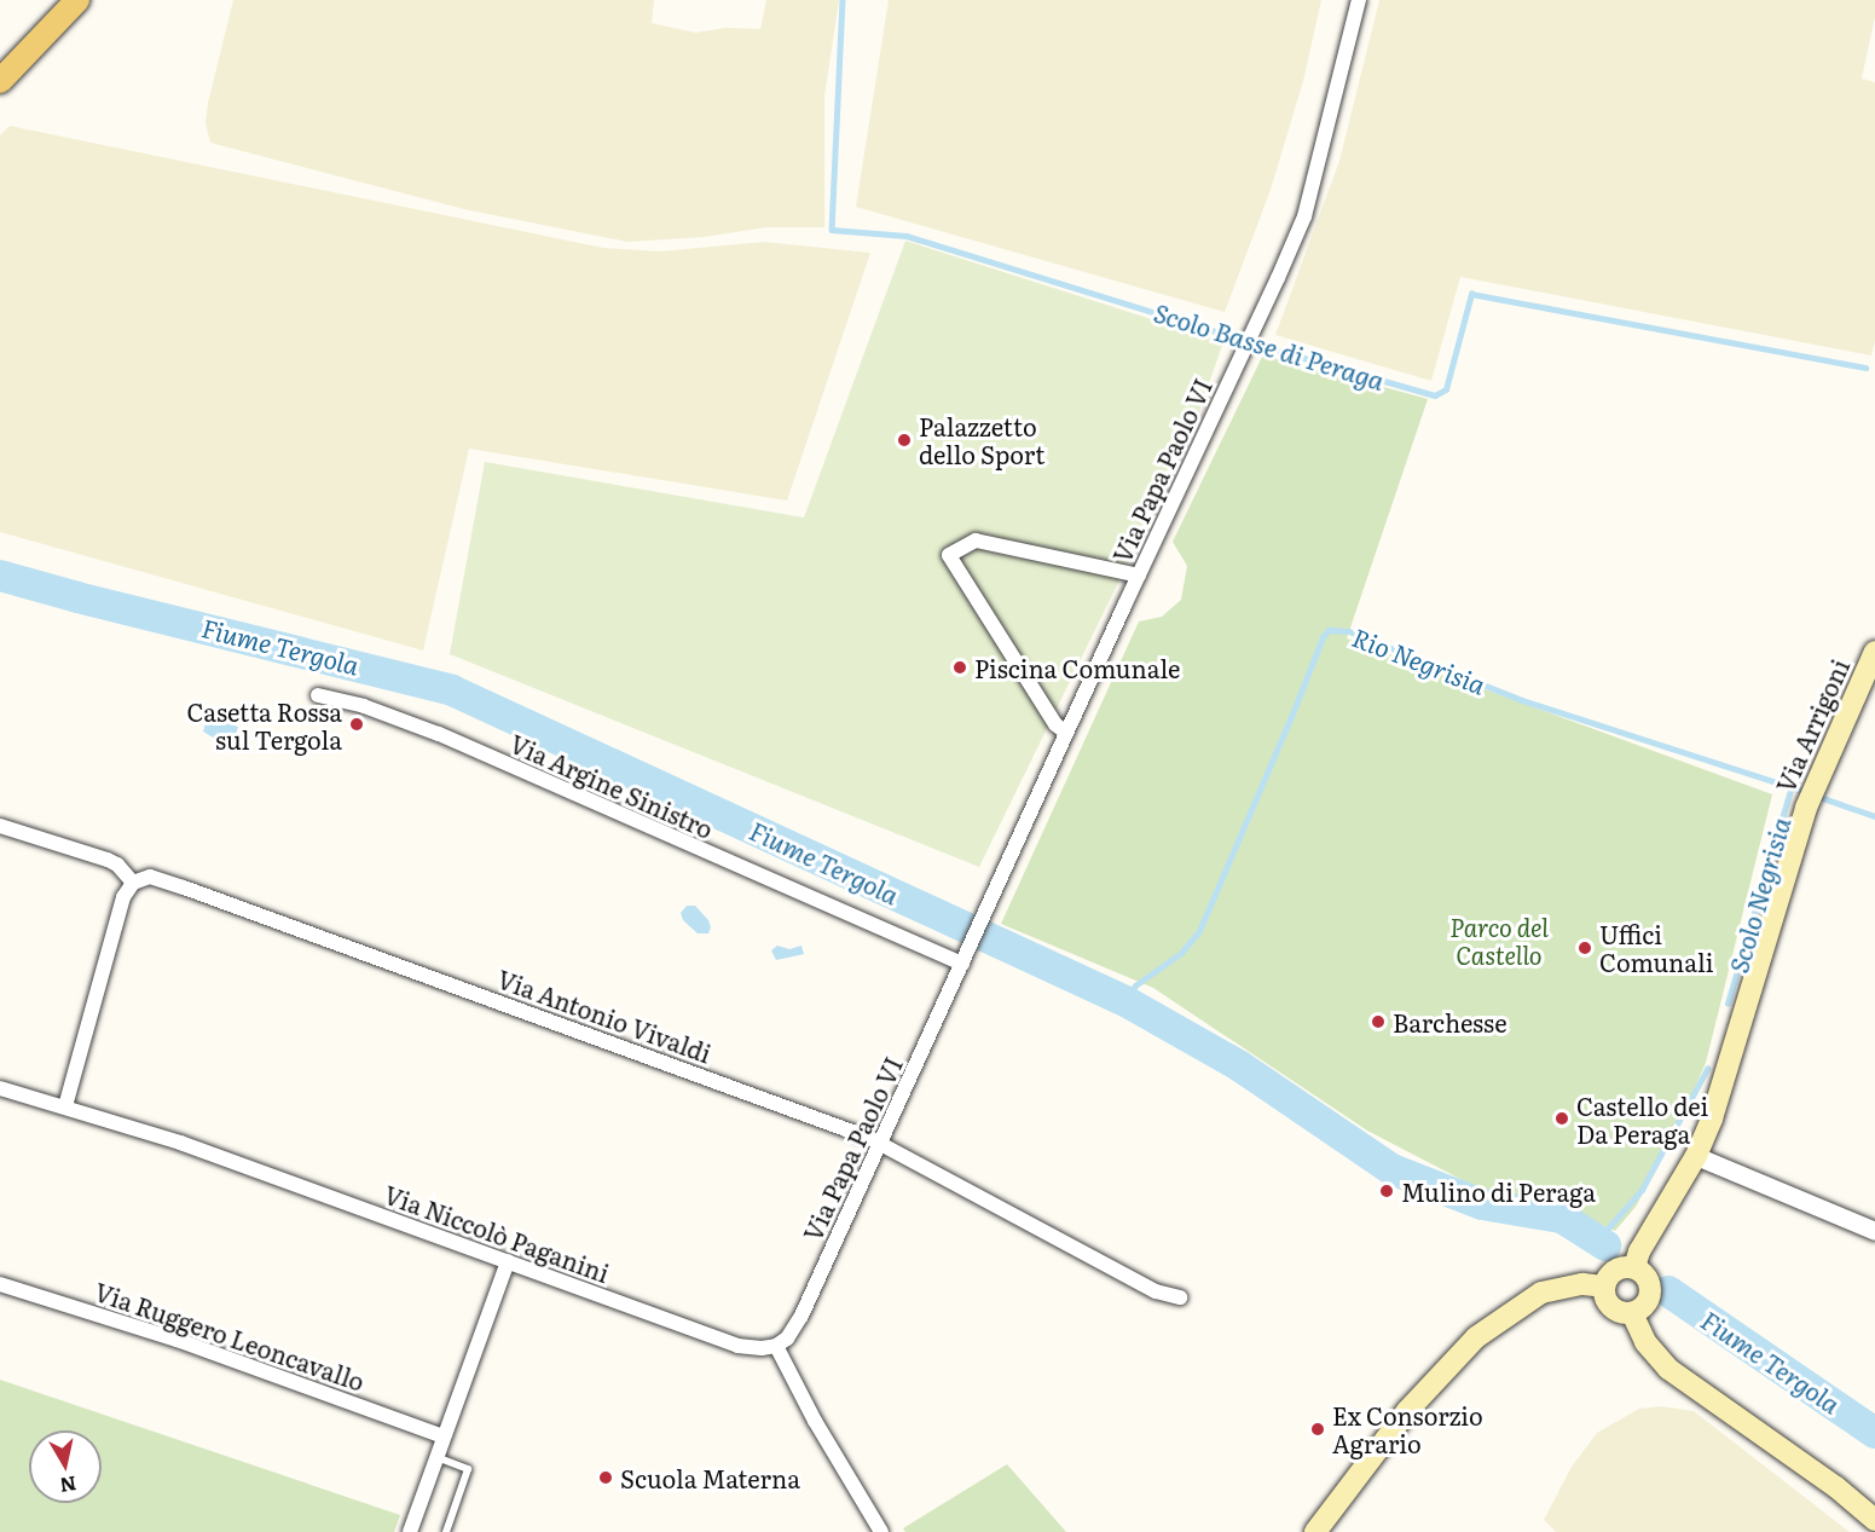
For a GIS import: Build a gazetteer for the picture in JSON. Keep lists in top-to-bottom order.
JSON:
{
  "streets": {
    "main road": ["Via Arrigoni"],
    "street": [
      "Via Papa Paolo VI",
      "Via Argine Sinistro",
      "Via Antonio Vivaldi",
      "Via Niccolò Paganini",
      "Via Ruggero Leoncavallo"
    ]
  },
  "crossings": [
    ["Via Papa Paolo VI", "Via Argine Sinistro"],
    ["Via Papa Paolo VI", "Via Antonio Vivaldi"],
    ["Via Papa Paolo VI", "Via Niccolò Paganini"]
  ],
  "water": [
    "Scolo Basse di Peraga",
    "Fiume Tergola",
    "Rio Negrisia",
    "Scolo Negrisia"
  ],
  "parks": ["Parco del Castello"],
  "places": [
    "Palazzetto dello Sport",
    "Piscina Comunale",
    "Casetta Rossa sul Tergola",
    "Uffici Comunali",
    "Barchesse",
    "Castello dei Da Peraga",
    "Mulino di Peraga",
    "Ex Consorzio Agrario",
    "Scuola Materna"
  ],
  "north": "bottom"
}
